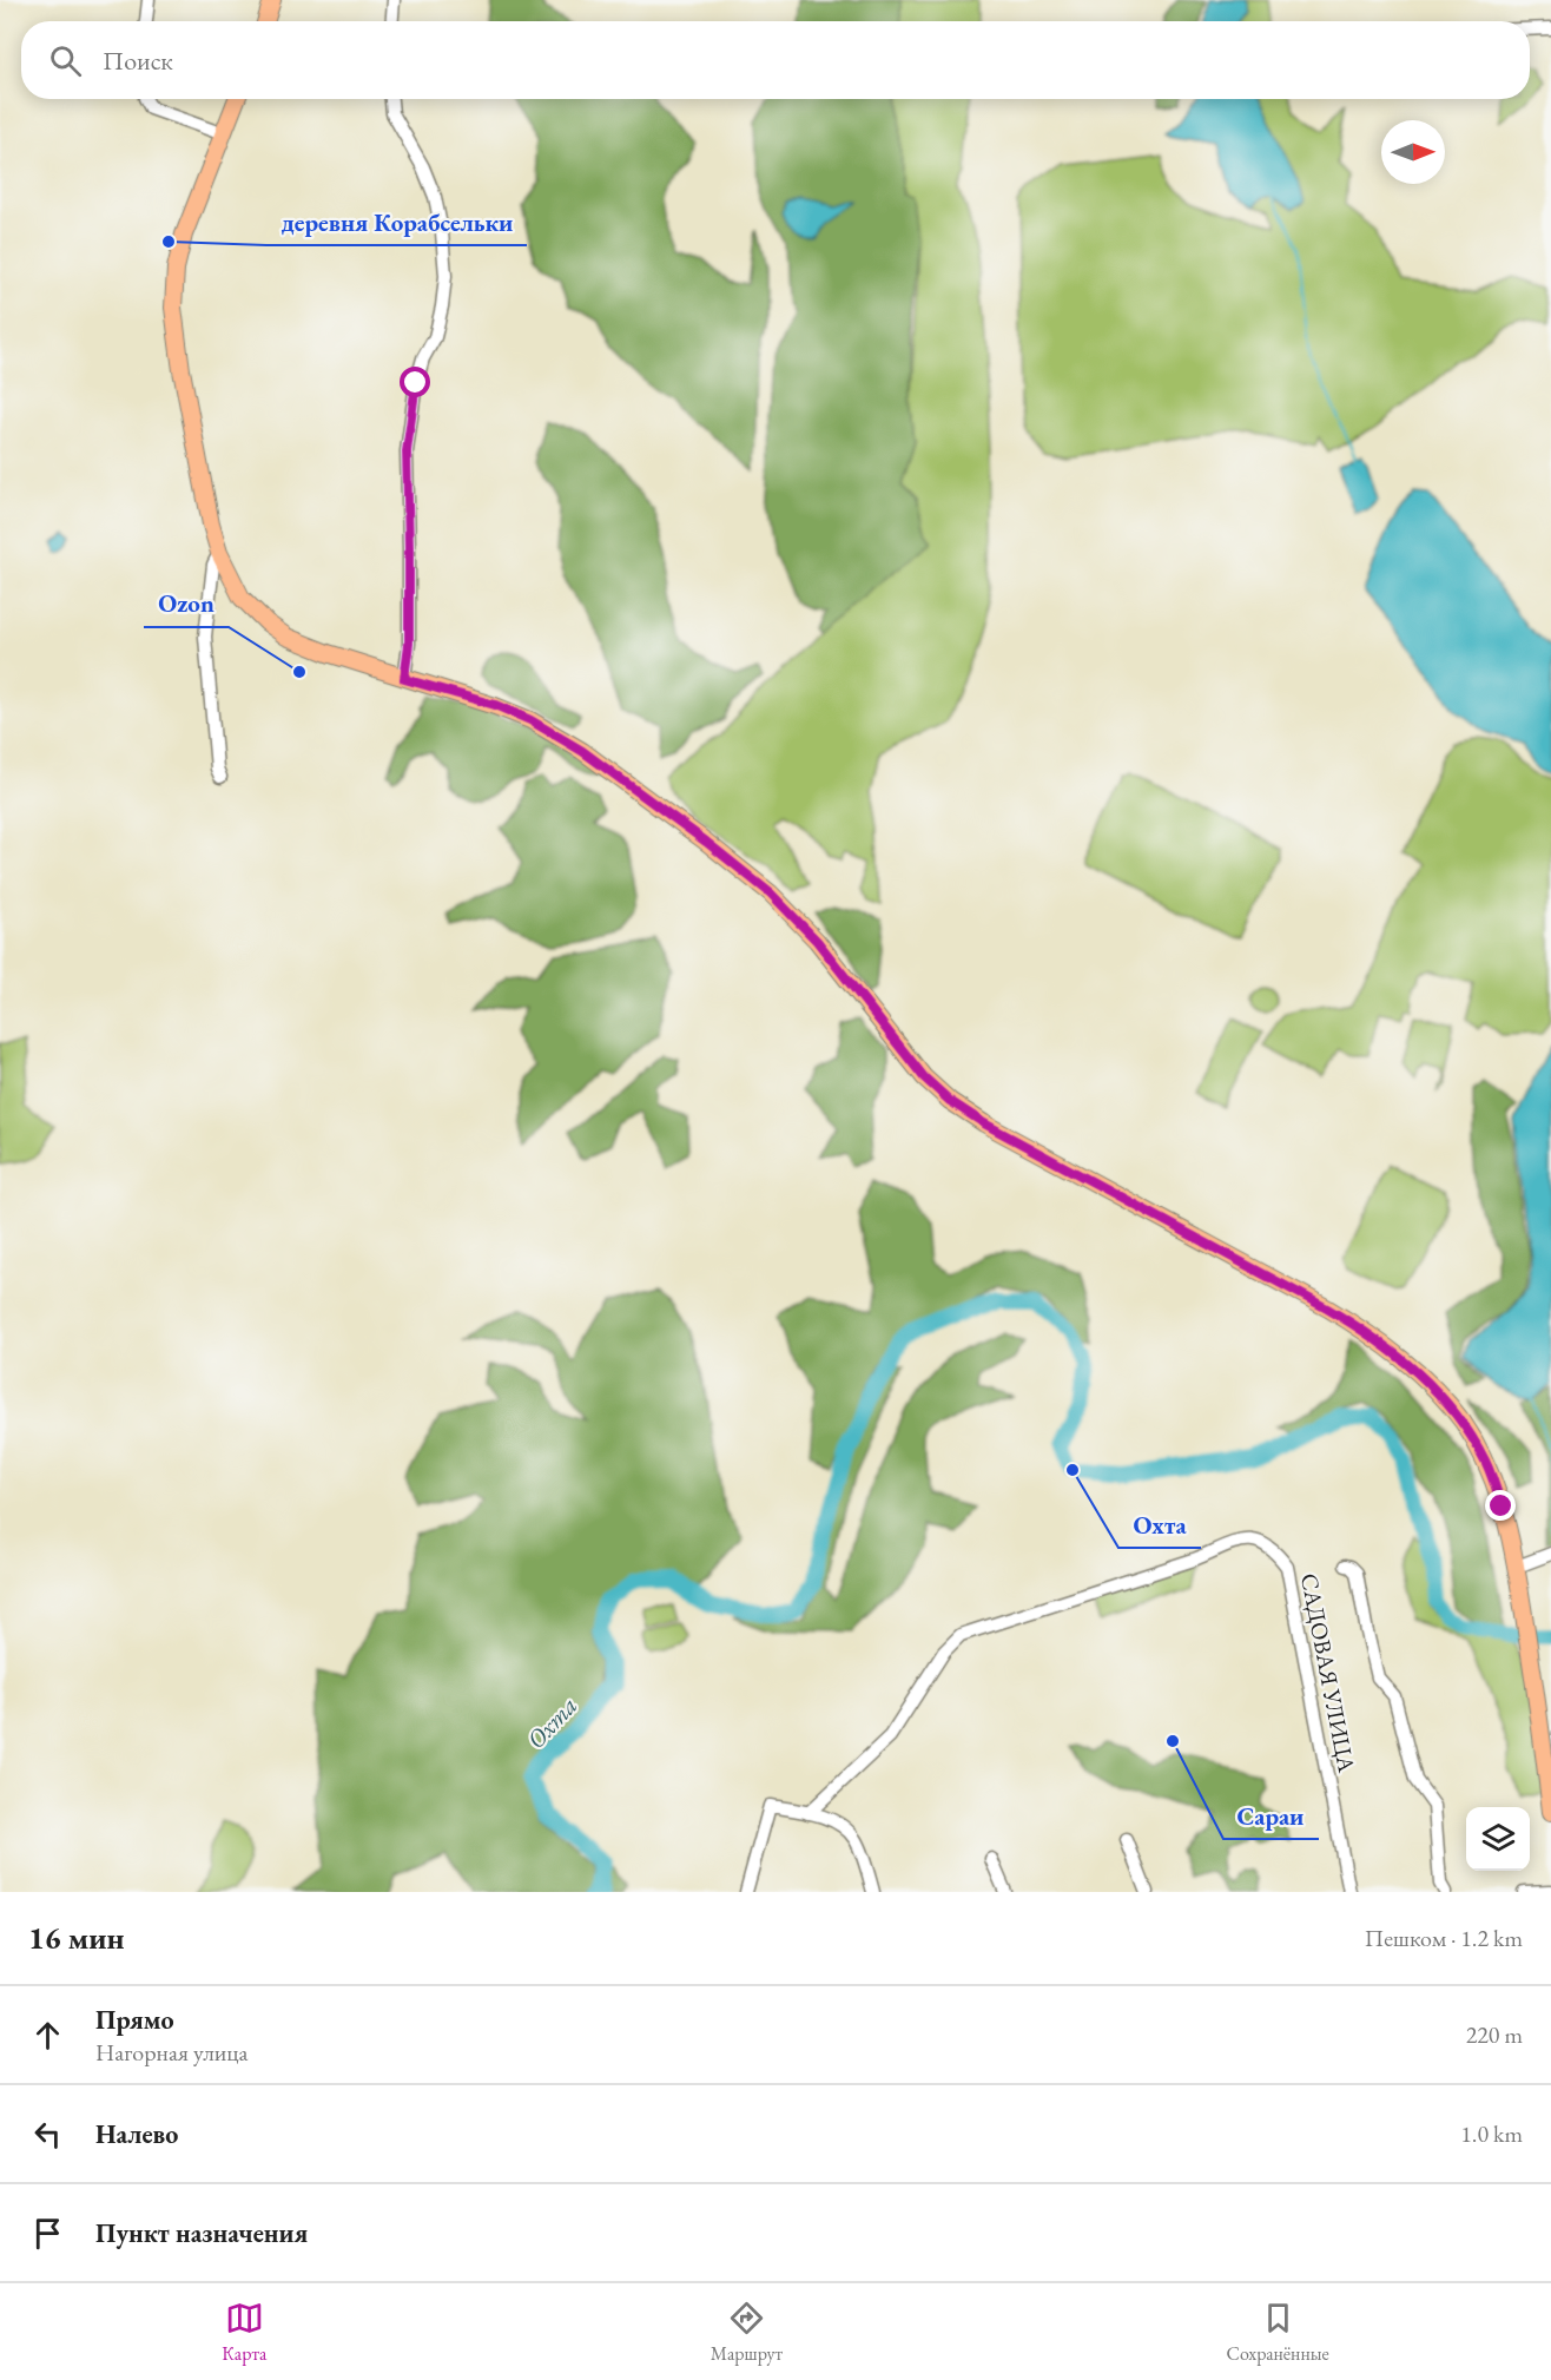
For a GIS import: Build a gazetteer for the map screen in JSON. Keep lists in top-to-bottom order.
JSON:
{
  "streets": {
    "street": ["САДОВАЯ УЛИЦА"]
  },
  "water": ["Охта"],
  "places": [
    "деревня Корабсельки",
    "Ozon",
    "Охта",
    "Сараи"
  ],
  "north": "right",
  "page": {
    "search": "Поиск",
    "heading": ["16 мин", "Пешком · 1.2 km"],
    "list": [
      ["Прямо", "Нагорная улица", "220 m"],
      ["Налево", "1.0 km"],
      "Пункт назначения"
    ],
    "nav": ["Карта", "Маршрут", "Сохранённые"]
  }
}
